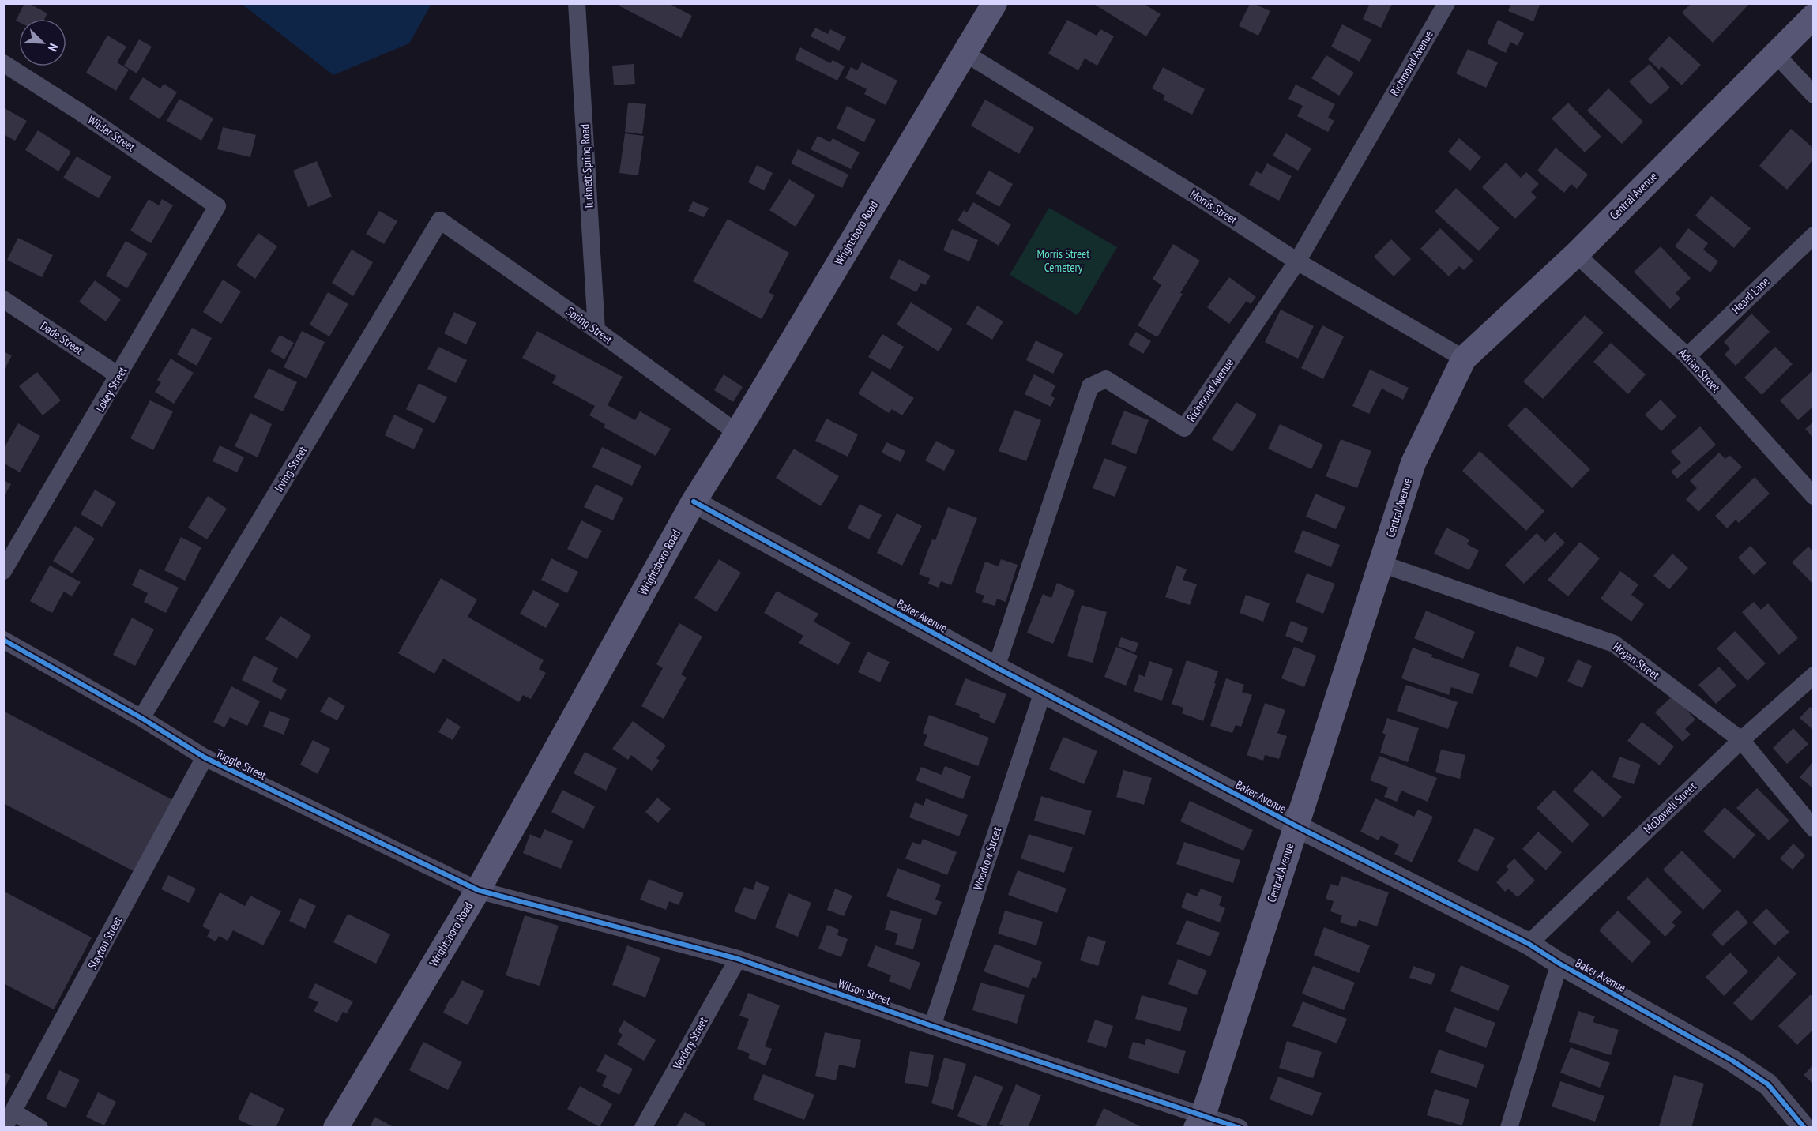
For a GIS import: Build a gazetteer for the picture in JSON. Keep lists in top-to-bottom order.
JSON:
{
  "streets": {
    "main road": ["Central Avenue", "Wrightsboro Road"],
    "street": [
      "Richmond Avenue",
      "Wilder Street",
      "Turknett Spring Road",
      "Morris Street",
      "Heard Lane",
      "Spring Street",
      "Dade Street",
      "Adrian Street",
      "Lokey Street",
      "Irving Street",
      "Baker Avenue",
      "Hogan Street",
      "Tuggle Street",
      "McDowell Street",
      "Woodrow Street",
      "Slayton Street",
      "Wilson Street",
      "Verdery Street"
    ]
  },
  "crossings": [
    ["Richmond Avenue", "Morris Street"],
    ["Richmond Avenue", "Baker Avenue"],
    ["Wilder Street", "Lokey Street"],
    ["Turknett Spring Road", "Spring Street"],
    ["Central Avenue", "Morris Street"],
    ["Central Avenue", "Adrian Street"],
    ["Central Avenue", "Baker Avenue"],
    ["Central Avenue", "Hogan Street"],
    ["Central Avenue", "Wilson Street"],
    ["Morris Street", "Wrightsboro Road"],
    ["Wrightsboro Road", "Spring Street"],
    ["Wrightsboro Road", "Baker Avenue"],
    ["Wrightsboro Road", "Tuggle Street"],
    ["Wrightsboro Road", "Wilson Street"],
    ["Heard Lane", "Adrian Street"],
    ["Spring Street", "Irving Street"],
    ["Dade Street", "Lokey Street"],
    ["Irving Street", "Tuggle Street"],
    ["Baker Avenue", "McDowell Street"],
    ["Baker Avenue", "Woodrow Street"],
    ["Hogan Street", "McDowell Street"],
    ["Tuggle Street", "Slayton Street"],
    ["Tuggle Street", "Wilson Street"],
    ["Woodrow Street", "Wilson Street"],
    ["Wilson Street", "Verdery Street"]
  ],
  "parks": ["Morris Street Cemetery"],
  "north": "bottom right"
}
